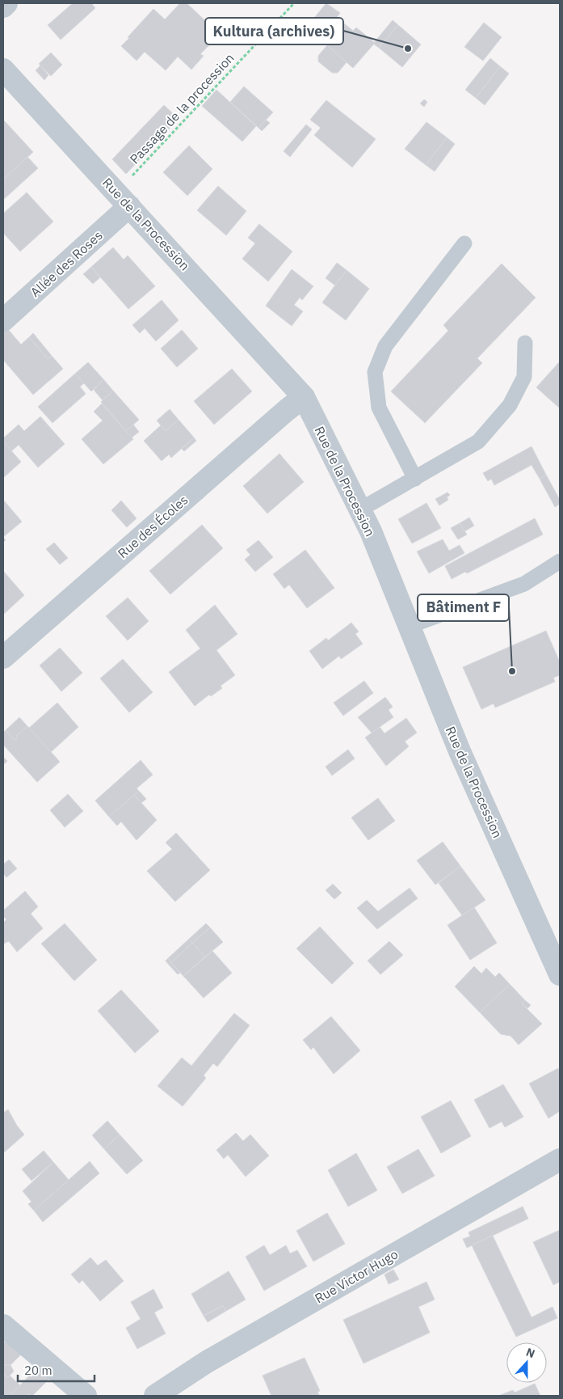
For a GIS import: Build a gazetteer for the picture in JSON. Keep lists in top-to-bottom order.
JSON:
{
  "streets": {
    "street": [
      "Rue de la Procession",
      "Allée des Roses",
      "Rue des Écoles",
      "Rue Victor Hugo"
    ],
    "path": ["Passage de la procession"]
  },
  "crossings": [
    ["Passage de la procession", "Rue de la Procession"],
    ["Passage de la procession", "Allée des Roses"],
    ["Rue de la Procession", "Allée des Roses"],
    ["Rue de la Procession", "Rue des Écoles"]
  ],
  "places": ["Kultura (archives)", "Bâtiment F"],
  "scale_bar": "20 m",
  "north": "top"
}
